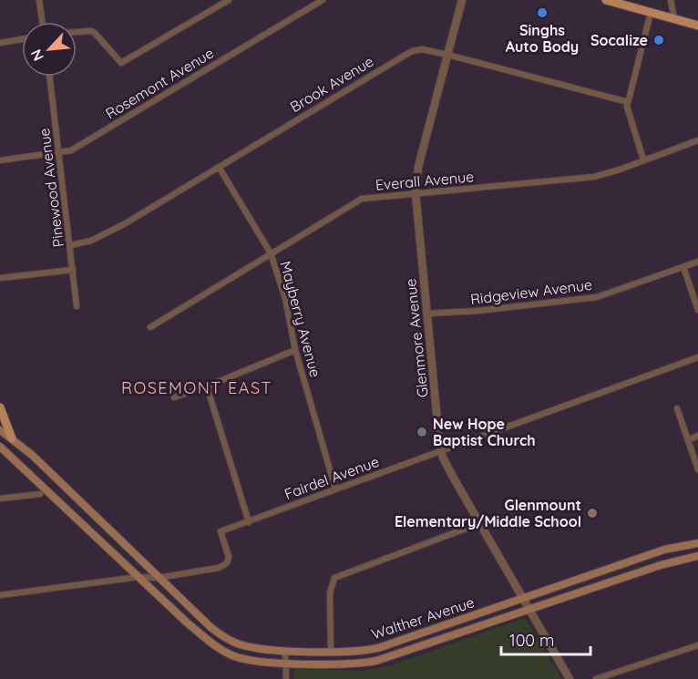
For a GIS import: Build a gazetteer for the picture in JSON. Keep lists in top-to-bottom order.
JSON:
{
  "streets": {
    "main road": ["Walther Avenue"],
    "street": [
      "Rosemont Avenue",
      "Brook Avenue",
      "Everall Avenue",
      "Pinewood Avenue",
      "Ridgeview Avenue",
      "Mayberry Avenue",
      "Glenmore Avenue",
      "Fairdel Avenue"
    ]
  },
  "crossings": [
    ["Rosemont Avenue", "Pinewood Avenue"],
    ["Brook Avenue", "Pinewood Avenue"],
    ["Brook Avenue", "Mayberry Avenue"],
    ["Brook Avenue", "Glenmore Avenue"],
    ["Everall Avenue", "Mayberry Avenue"],
    ["Everall Avenue", "Glenmore Avenue"],
    ["Ridgeview Avenue", "Glenmore Avenue"],
    ["Mayberry Avenue", "Fairdel Avenue"],
    ["Glenmore Avenue", "Fairdel Avenue"],
    ["Glenmore Avenue", "Walther Avenue"],
    ["Fairdel Avenue", "Walther Avenue"]
  ],
  "districts": ["ROSEMONT EAST"],
  "places": [
    "Singhs Auto Body",
    "Socalize",
    "New Hope Baptist Church",
    "Glenmount Elementary/Middle School"
  ],
  "scale_bar": "100 m",
  "north": "bottom left"
}
